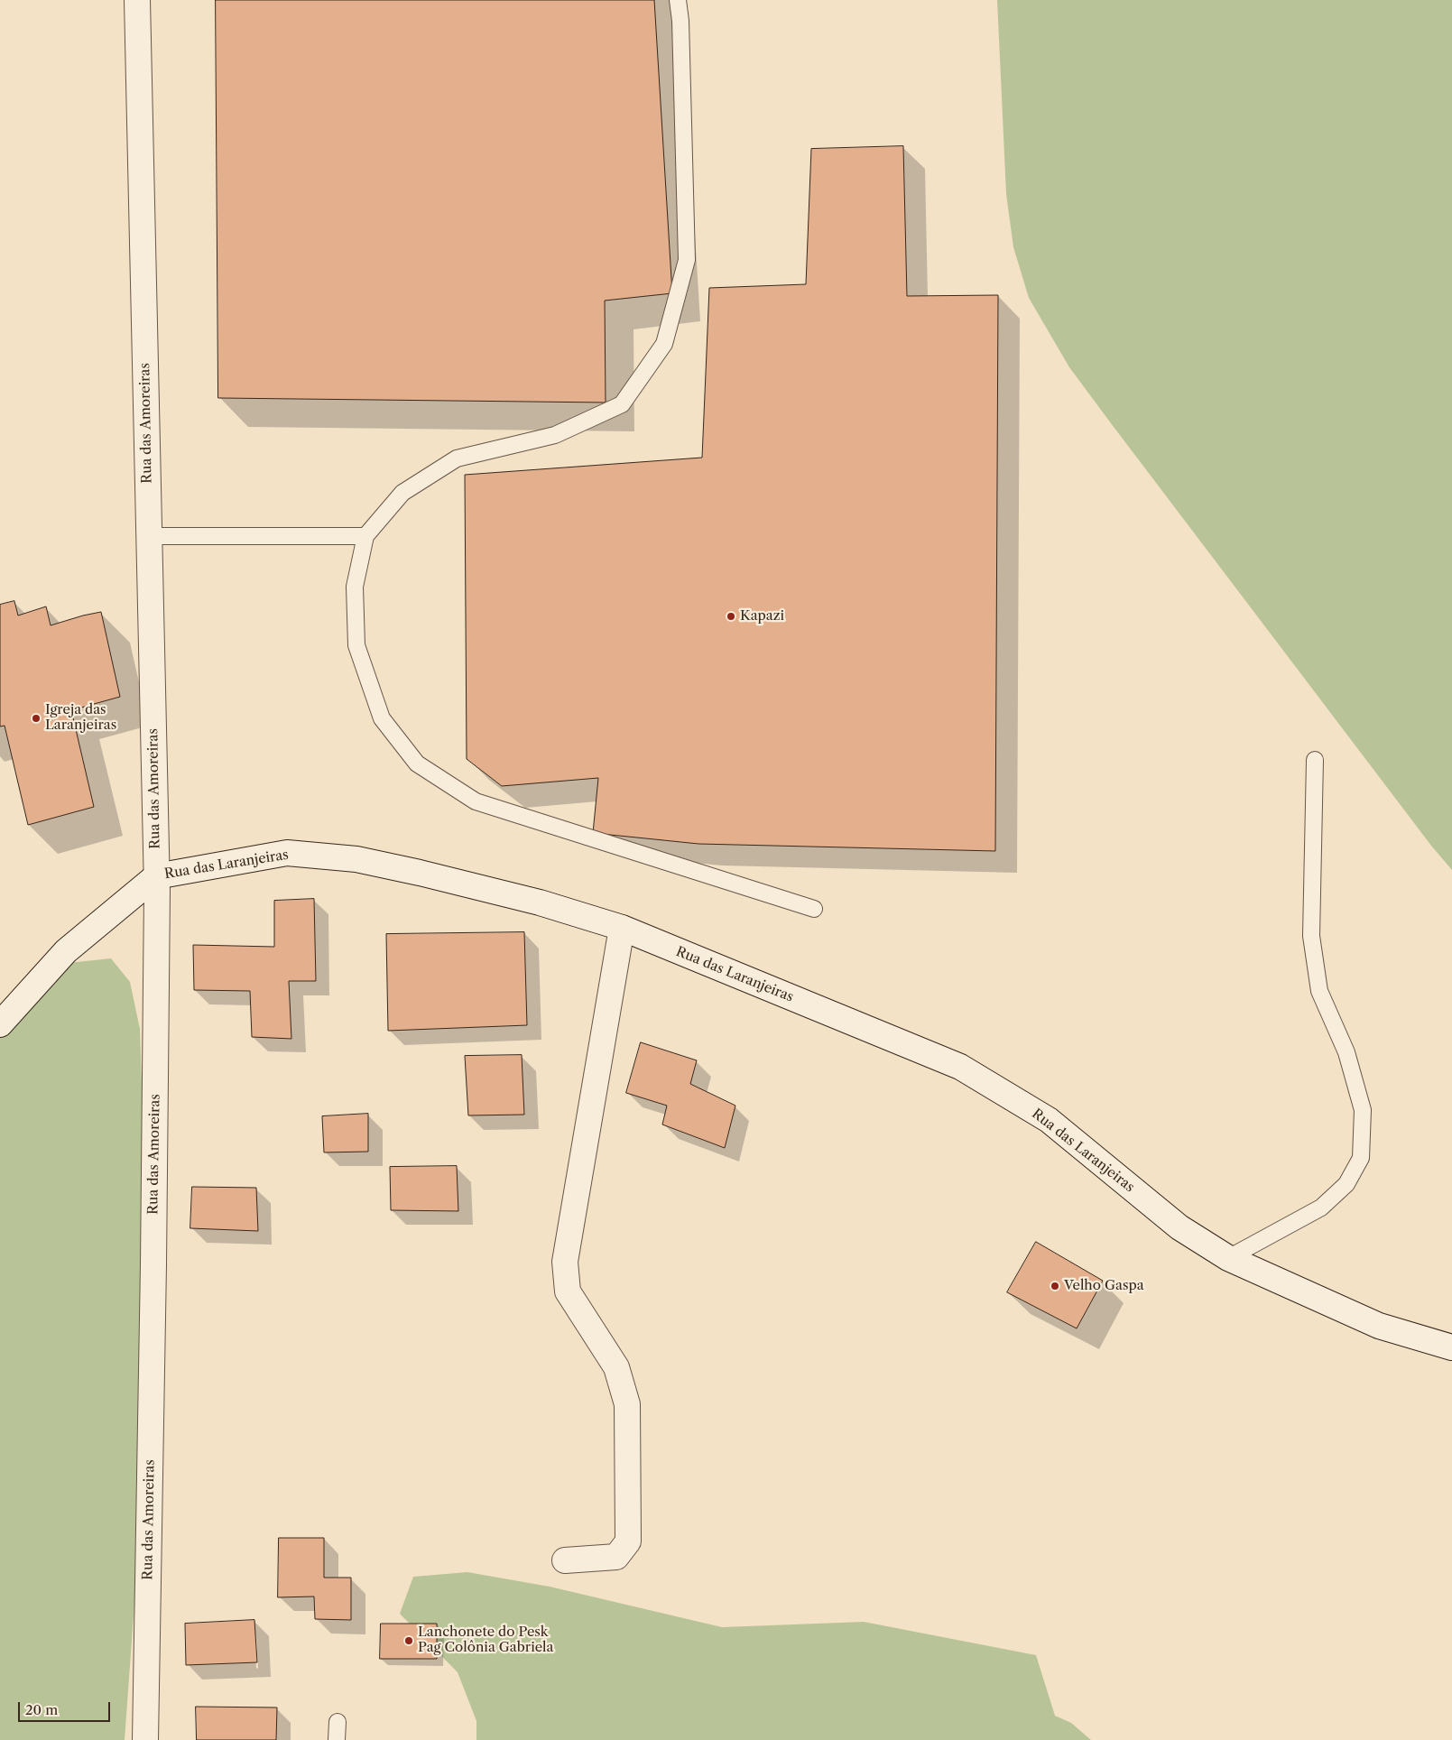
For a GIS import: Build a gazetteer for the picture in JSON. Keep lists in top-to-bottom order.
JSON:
{
  "streets": {
    "street": ["Rua das Amoreiras", "Rua das Laranjeiras"]
  },
  "crossings": [
    ["Rua das Amoreiras", "Rua das Laranjeiras"]
  ],
  "places": [
    "Kapazi",
    "Igreja das Laranjeiras",
    "Velho Gaspa",
    "Lanchonete do Pesk Pag Colônia Gabriela"
  ],
  "scale_bar": "20 m"
}
